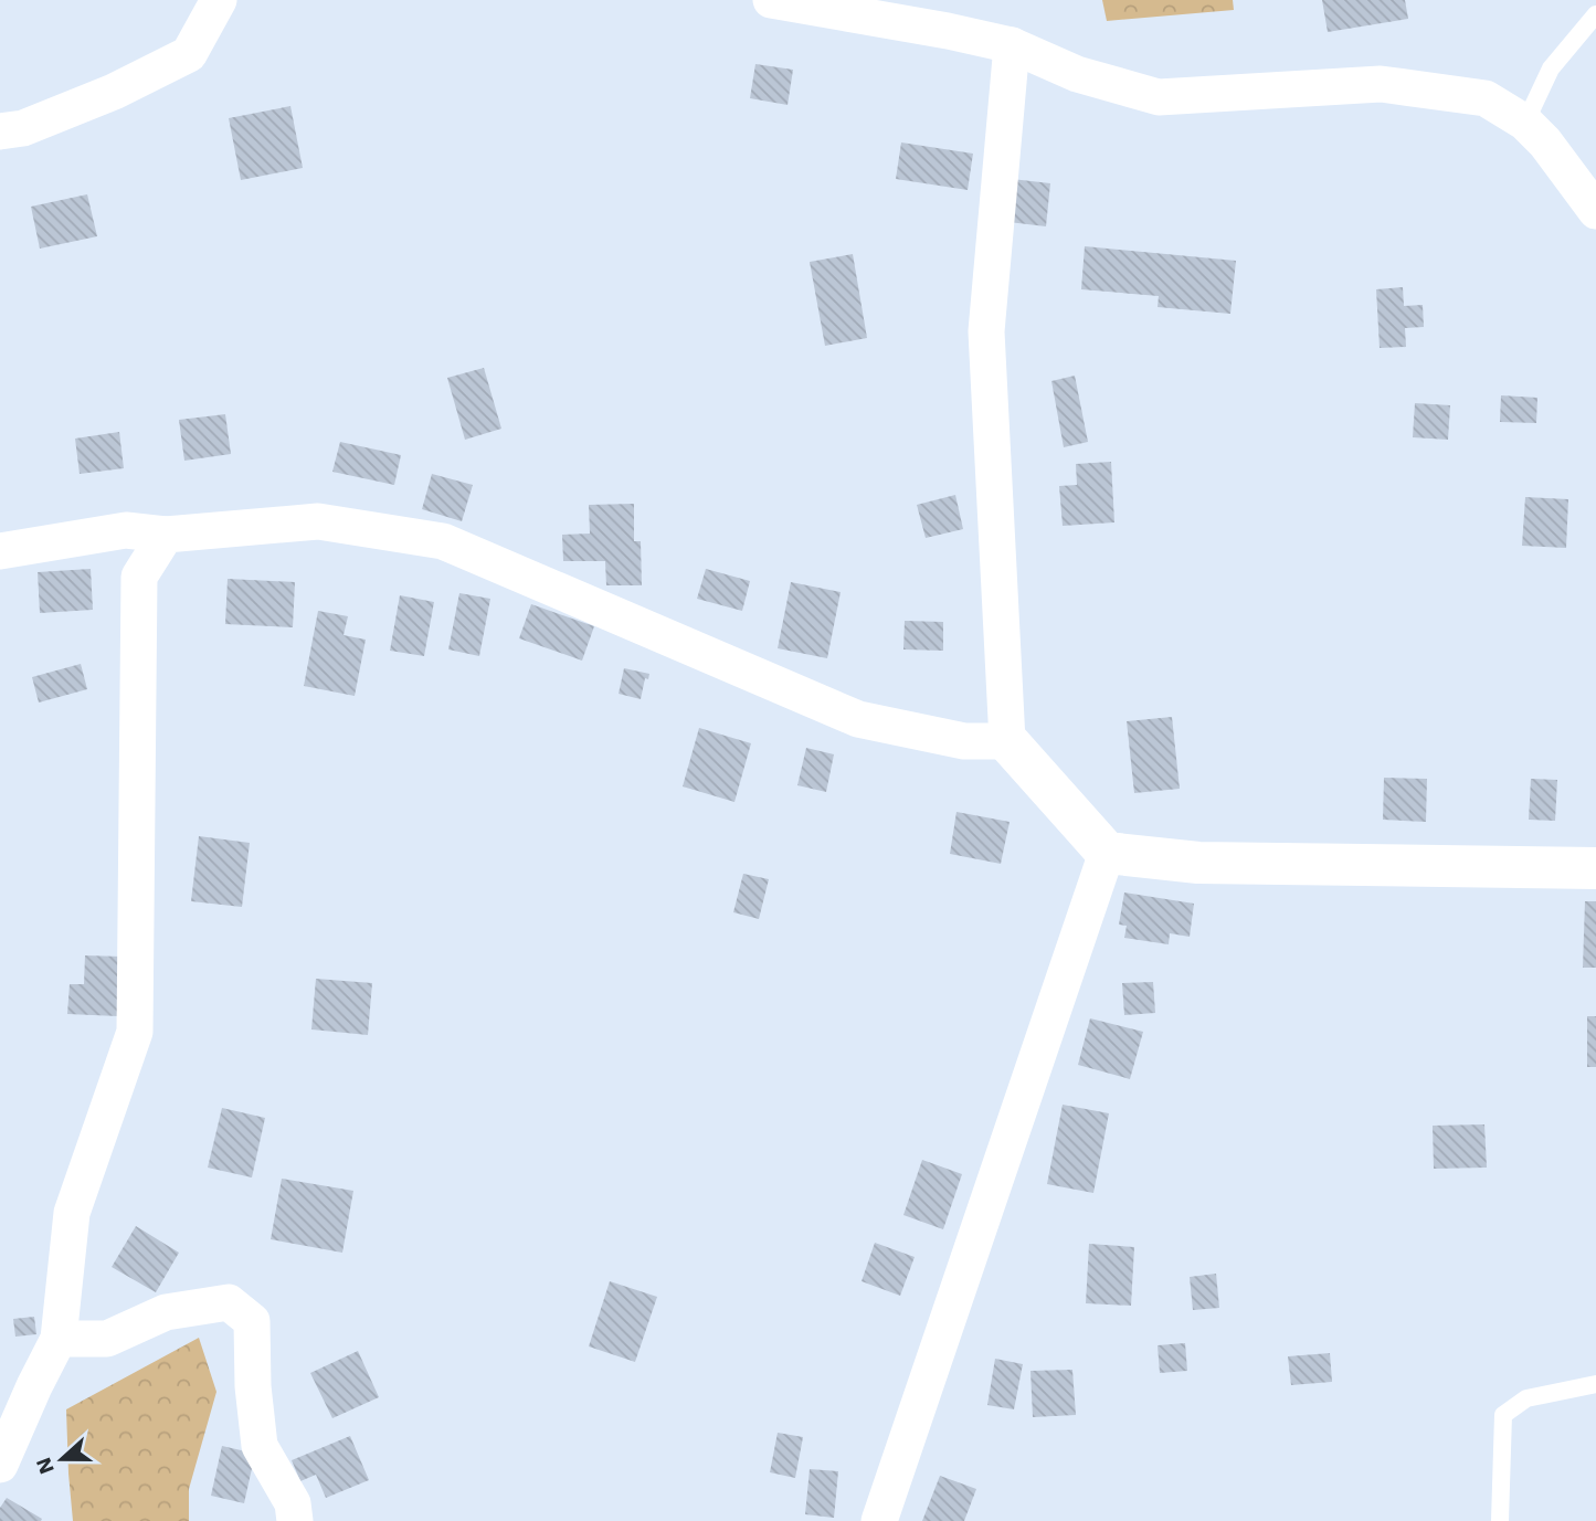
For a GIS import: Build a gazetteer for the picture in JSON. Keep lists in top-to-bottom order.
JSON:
{
  "north": "left"
}
